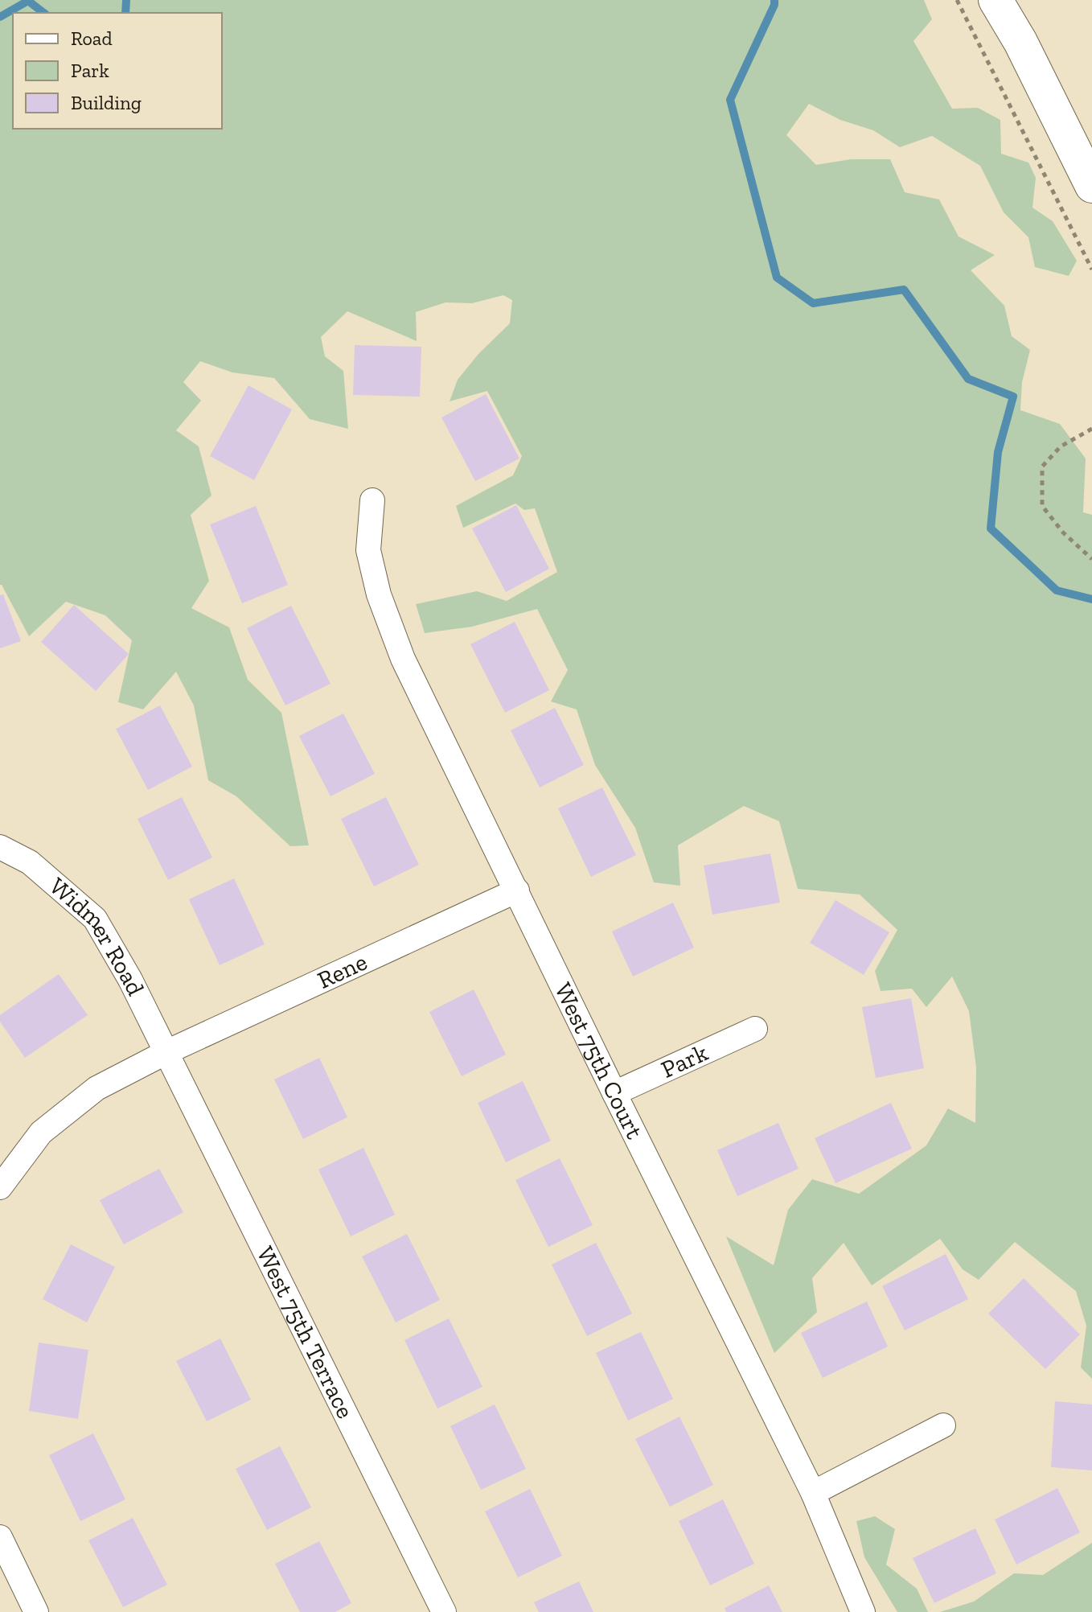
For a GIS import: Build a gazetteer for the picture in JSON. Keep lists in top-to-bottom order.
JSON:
{
  "streets": {
    "street": [
      "Widmer Road",
      "Rene",
      "West 75th Court",
      "Park",
      "West 75th Terrace"
    ]
  },
  "crossings": [
    ["Widmer Road", "Rene"],
    ["Widmer Road", "West 75th Terrace"],
    ["Rene", "West 75th Court"],
    ["Rene", "West 75th Terrace"],
    ["West 75th Court", "Park"]
  ],
  "legend": ["Road", "Park", "Building"]
}
